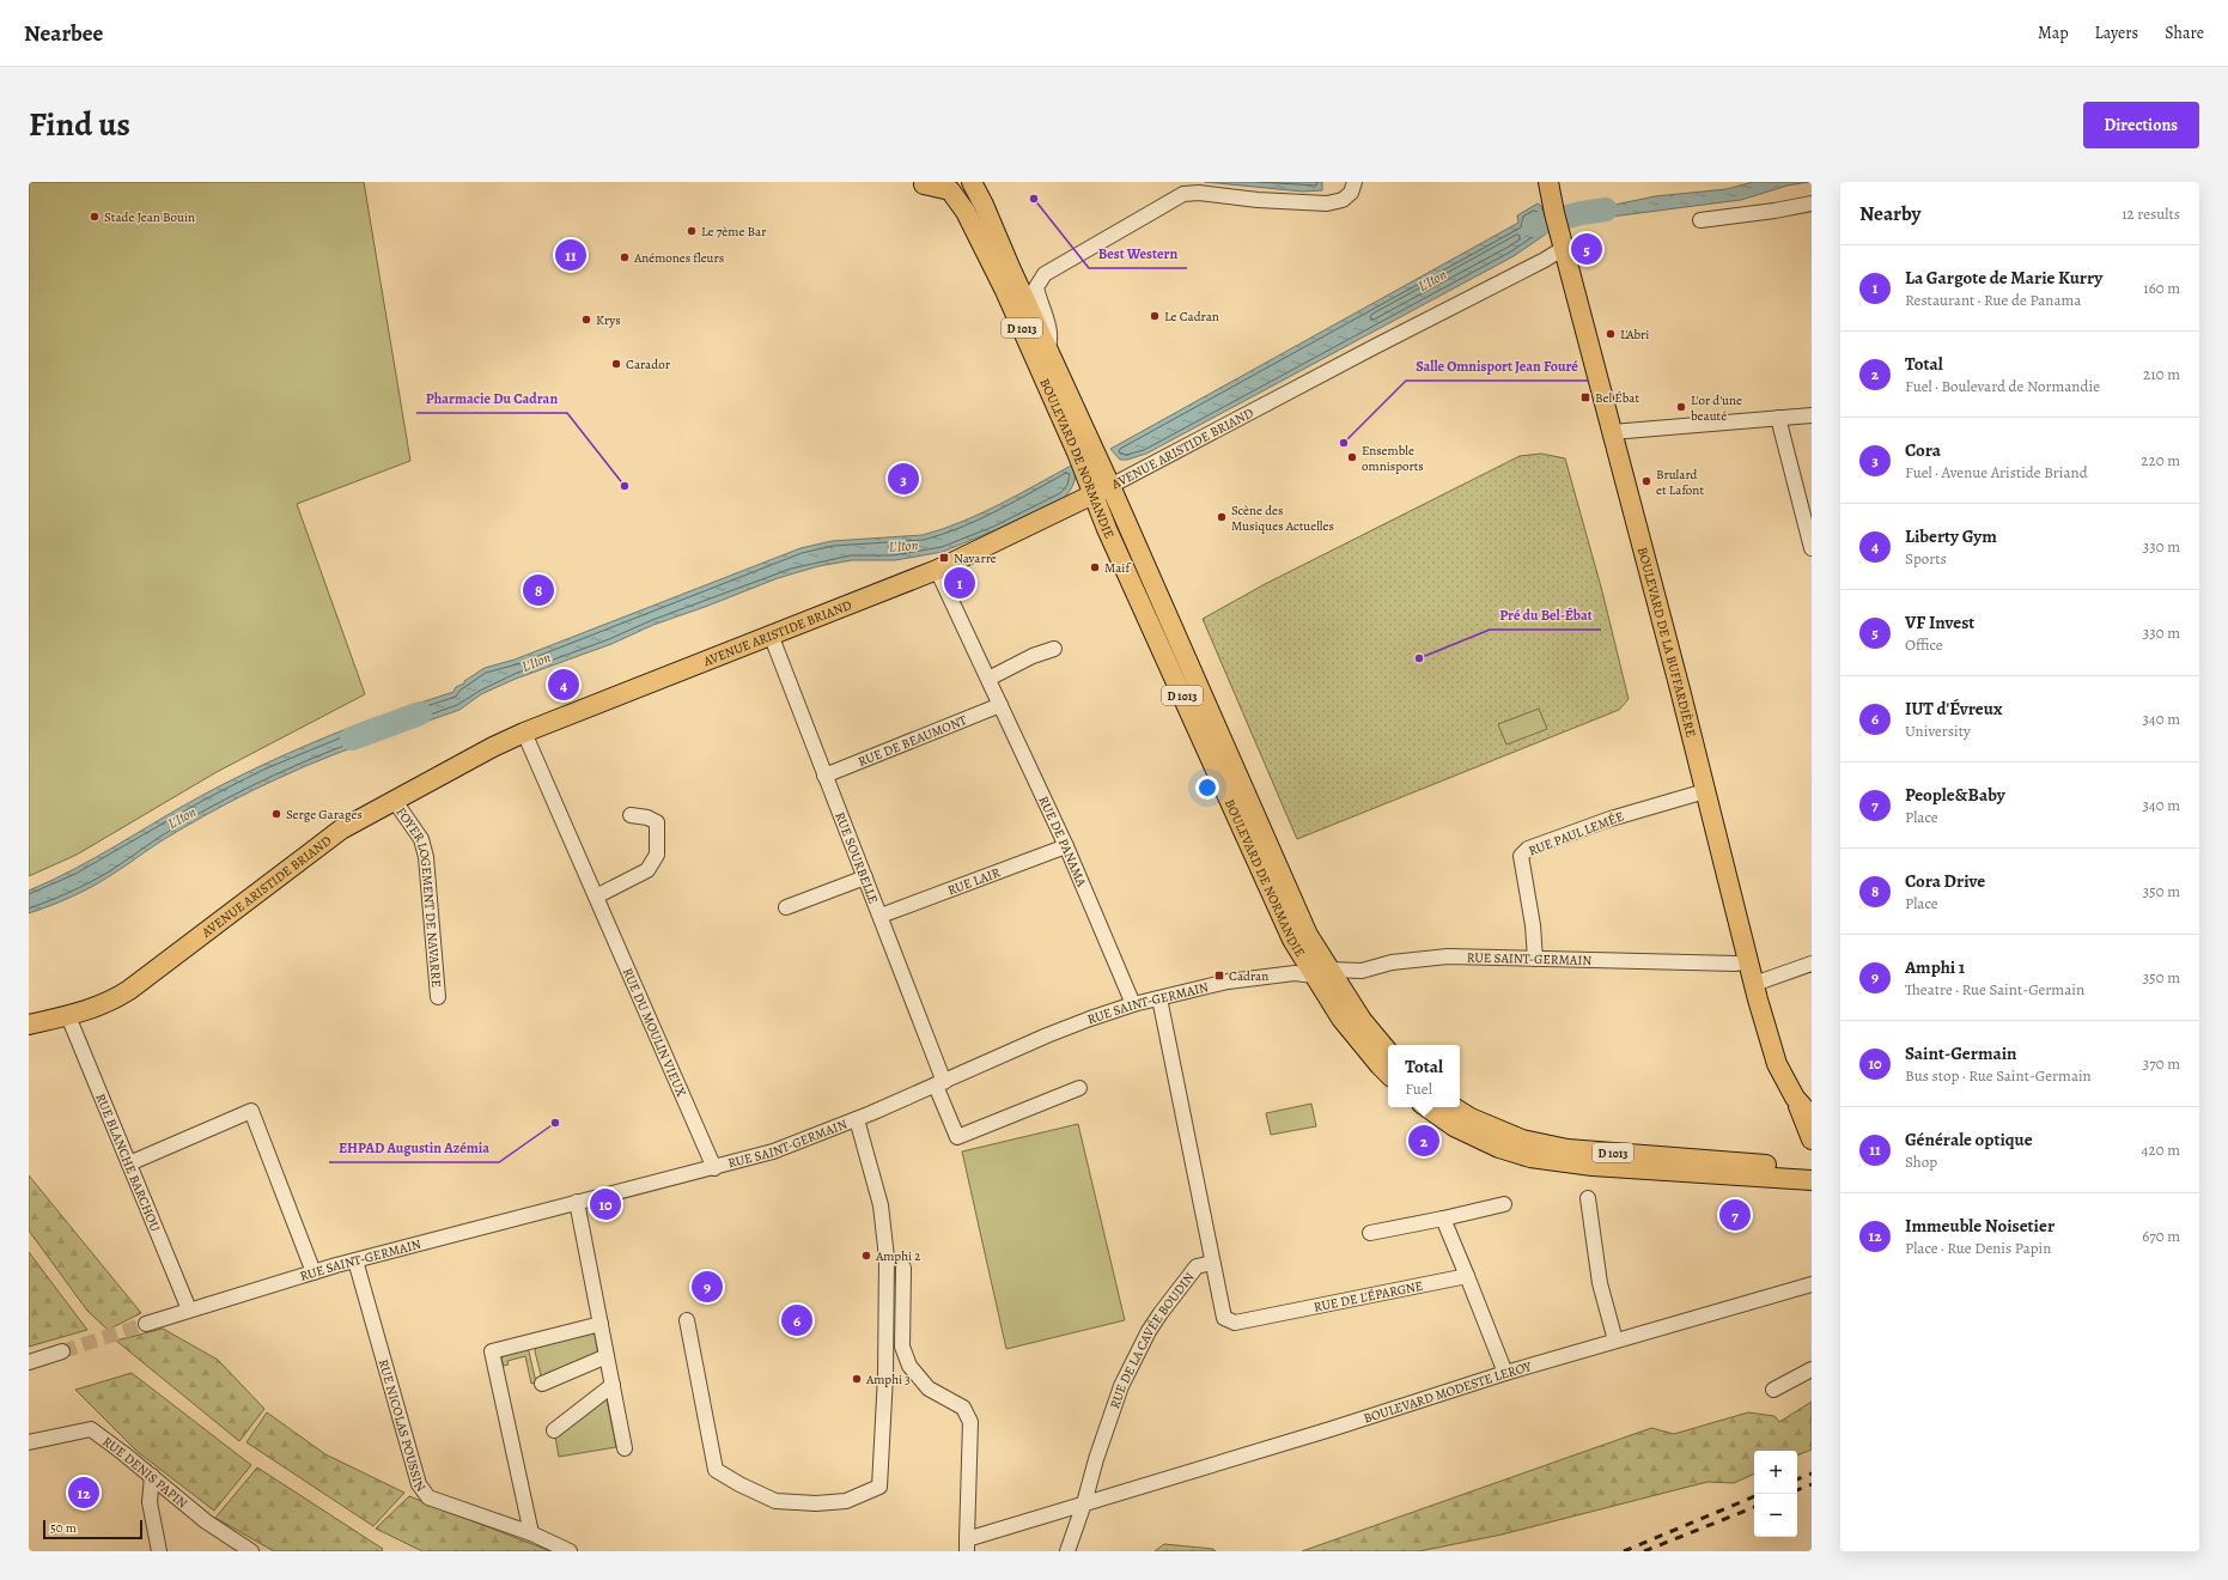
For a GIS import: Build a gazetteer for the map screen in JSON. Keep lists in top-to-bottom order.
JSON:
{
  "streets": {
    "main road": [
      "D 1013",
      "AVENUE ARISTIDE BRIAND",
      "BOULEVARD DE NORMANDIE",
      "BOULEVARD DE LA BUFFARDIÈRE"
    ],
    "street": [
      "RUE DE BEAUMONT",
      "RUE PAUL LEMÉE",
      "RUE DE PANAMA",
      "RUE SOURBELLE",
      "RUE LAIR",
      "FOYER LOGEMENT DE NAVARRE",
      "RUE SAINT-GERMAIN",
      "RUE DU MOULIN VIEUX",
      "RUE BLANCHE BARCHOU",
      "RUE DE L'ÉPARGNE",
      "RUE DE LA CAVÉE BOUDIN",
      "BOULEVARD MODESTE LEROY",
      "RUE NICOLAS POUSSIN",
      "RUE DENIS PAPIN"
    ]
  },
  "crossings": [
    ["AVENUE ARISTIDE BRIAND", "BOULEVARD DE NORMANDIE"],
    ["AVENUE ARISTIDE BRIAND", "BOULEVARD DE LA BUFFARDIÈRE"],
    ["AVENUE ARISTIDE BRIAND", "RUE DE PANAMA"],
    ["AVENUE ARISTIDE BRIAND", "RUE SOURBELLE"],
    ["AVENUE ARISTIDE BRIAND", "FOYER LOGEMENT DE NAVARRE"],
    ["AVENUE ARISTIDE BRIAND", "RUE DU MOULIN VIEUX"],
    ["AVENUE ARISTIDE BRIAND", "RUE BLANCHE BARCHOU"],
    ["BOULEVARD DE NORMANDIE", "RUE SAINT-GERMAIN"],
    ["BOULEVARD DE LA BUFFARDIÈRE", "RUE PAUL LEMÉE"],
    ["BOULEVARD DE LA BUFFARDIÈRE", "RUE SAINT-GERMAIN"],
    ["RUE DE BEAUMONT", "RUE DE PANAMA"],
    ["RUE DE BEAUMONT", "RUE SOURBELLE"],
    ["RUE PAUL LEMÉE", "RUE SAINT-GERMAIN"],
    ["RUE DE PANAMA", "RUE LAIR"],
    ["RUE DE PANAMA", "RUE SAINT-GERMAIN"],
    ["RUE SOURBELLE", "RUE LAIR"],
    ["RUE SOURBELLE", "RUE SAINT-GERMAIN"],
    ["RUE SAINT-GERMAIN", "RUE DU MOULIN VIEUX"],
    ["RUE SAINT-GERMAIN", "RUE BLANCHE BARCHOU"],
    ["RUE SAINT-GERMAIN", "RUE NICOLAS POUSSIN"],
    ["RUE DE L'ÉPARGNE", "RUE DE LA CAVÉE BOUDIN"],
    ["RUE DE LA CAVÉE BOUDIN", "BOULEVARD MODESTE LEROY"]
  ],
  "water": ["L'Iton"],
  "places": {
    "other": [
      "Best Western",
      "Stade Jean Bouin",
      "Le 7ème Bar",
      "Anémones fleurs",
      "Le Cadran",
      "Krys",
      "L'Abri",
      "Carador",
      "L'or d'une beauté",
      "Salle Omnisport Jean Fouré",
      "Ensemble omnisports",
      "Brulard et Lafont",
      "Pharmacie Du Cadran",
      "Scène des Musiques Actuelles",
      "Maif",
      "Pré du Bel-Ébat",
      "Serge Garages",
      "EHPAD Augustin Azémia",
      "Amphi 2",
      "Amphi 3"
    ],
    "transit": ["Bel Ébat", "Navarre", "Cadran"]
  },
  "scale_bar": "50 m",
  "page": {
    "header": "Nearbee",
    "nav": ["Map", "Layers", "Share"],
    "title": "Find us",
    "buttons": "Directions",
    "heading": ["Nearby", "12 results"],
    "pins": [
      "5",
      "11",
      "3",
      "1",
      "8",
      "4",
      "2",
      "10",
      "7",
      "9",
      "6",
      "12"
    ],
    "list": [
      {
        "mark": "1",
        "name": "La Gargote de Marie Kurry",
        "note": "Restaurant · Rue de Panama",
        "value": "160 m"
      },
      {
        "mark": "2",
        "name": "Total",
        "note": "Fuel · Boulevard de Normandie",
        "value": "210 m"
      },
      {
        "mark": "3",
        "name": "Cora",
        "note": "Fuel · Avenue Aristide Briand",
        "value": "220 m"
      },
      {
        "mark": "4",
        "name": "Liberty Gym",
        "note": "Sports",
        "value": "330 m"
      },
      {
        "mark": "5",
        "name": "VF Invest",
        "note": "Office",
        "value": "330 m"
      },
      {
        "mark": "6",
        "name": "IUT d'Évreux",
        "note": "University",
        "value": "340 m"
      },
      {
        "mark": "7",
        "name": "People&Baby",
        "note": "Place",
        "value": "340 m"
      },
      {
        "mark": "8",
        "name": "Cora Drive",
        "note": "Place",
        "value": "350 m"
      },
      {
        "mark": "9",
        "name": "Amphi 1",
        "note": "Theatre · Rue Saint-Germain",
        "value": "350 m"
      },
      {
        "mark": "10",
        "name": "Saint-Germain",
        "note": "Bus stop · Rue Saint-Germain",
        "value": "370 m"
      },
      {
        "mark": "11",
        "name": "Générale optique",
        "note": "Shop",
        "value": "420 m"
      },
      {
        "mark": "12",
        "name": "Immeuble Noisetier",
        "note": "Place · Rue Denis Papin",
        "value": "670 m"
      }
    ],
    "popup": ["Total", "Fuel"],
    "map_buttons": ["+", "−"],
    "scale": "50 m"
  }
}
